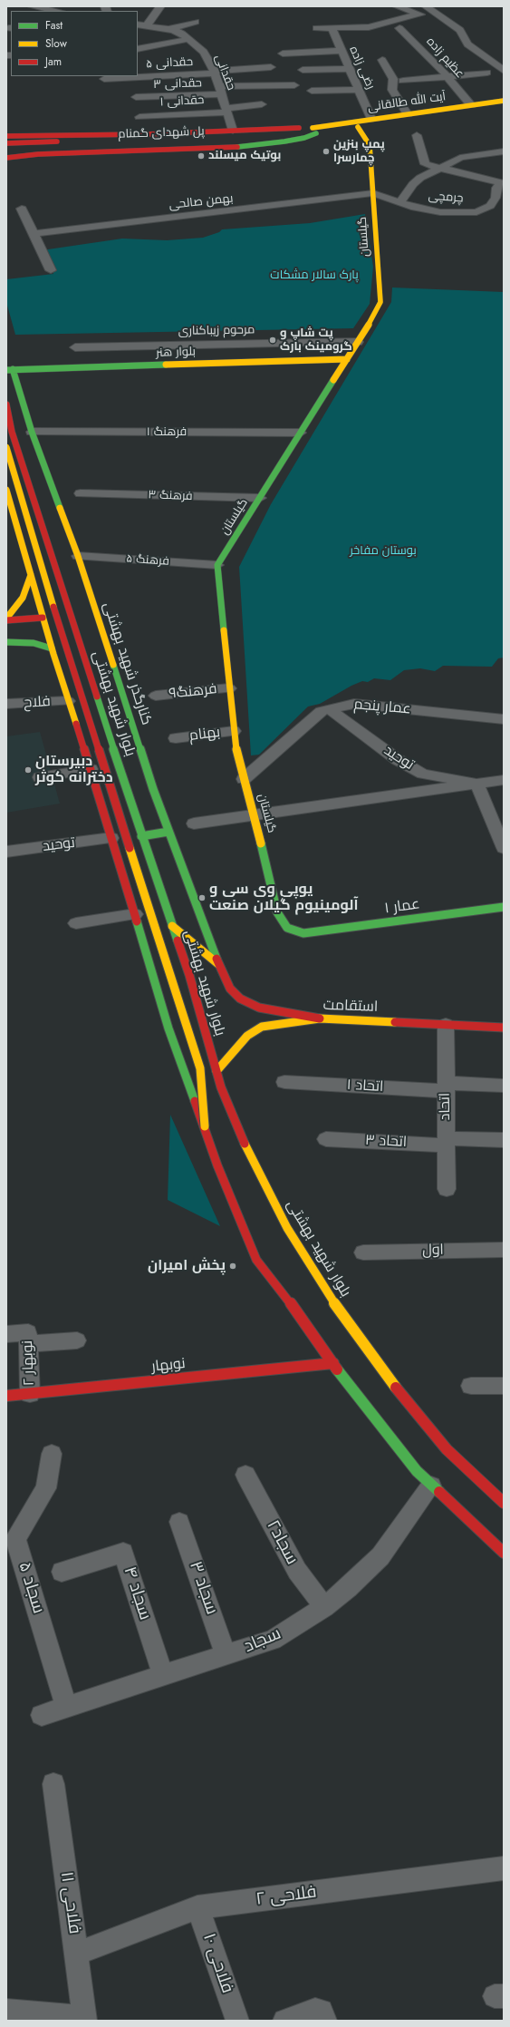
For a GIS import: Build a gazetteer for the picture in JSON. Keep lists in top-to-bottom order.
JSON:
{
  "streets": {
    "main road": [
      "آیت الله طالقانی",
      "پل شهدای گمنام",
      "گیلستان",
      "بلوار هنر",
      "کنارگذر شهید بهشتی",
      "بلوار شهید بهشتی",
      "عمار ۱",
      "استقامت",
      "نوبهار"
    ],
    "street": [
      "عظیم زاده",
      "حقدانی ۵",
      "رضی زاده",
      "حقدانی",
      "حقدانی ۳",
      "حقدانی ۱",
      "چرمچی",
      "بهمن صالحی",
      "مرحوم زیباکناری",
      "فرهنگ ۱",
      "فرهنگ ۳",
      "فرهنگ ۵",
      "فرهنگ۹",
      "فلاح",
      "عمار پنجم",
      "بهنام",
      "توحید",
      "اتحاد ۱",
      "اتحاد",
      "اتحاد ۳",
      "اول",
      "نوبهار ۲",
      "سجاد۲",
      "سجاد ۵",
      "سجاد ۳",
      "سجاد ۴",
      "سجاد",
      "فلاحی ۲",
      "فلاحی ۱۱",
      "فلاحی ۱۰"
    ]
  },
  "crossings": [
    ["عظیم زاده", "آیت الله طالقانی"],
    ["حقدانی ۵", "حقدانی"],
    ["حقدانی ۵", "حقدانی ۳"],
    ["رضی زاده", "آیت الله طالقانی"],
    ["حقدانی", "حقدانی ۳"],
    ["حقدانی", "حقدانی ۱"],
    ["آیت الله طالقانی", "پل شهدای گمنام"],
    ["آیت الله طالقانی", "گیلستان"],
    ["چرمچی", "بهمن صالحی"],
    ["چرمچی", "گیلستان"],
    ["بهمن صالحی", "گیلستان"],
    ["گیلستان", "مرحوم زیباکناری"],
    ["گیلستان", "بلوار هنر"],
    ["گیلستان", "فرهنگ ۱"],
    ["گیلستان", "فرهنگ ۳"],
    ["گیلستان", "فرهنگ ۵"],
    ["گیلستان", "فرهنگ۹"],
    ["گیلستان", "عمار پنجم"],
    ["گیلستان", "بهنام"],
    ["گیلستان", "عمار ۱"],
    ["بلوار هنر", "کنارگذر شهید بهشتی"],
    ["فرهنگ ۱", "کنارگذر شهید بهشتی"],
    ["فرهنگ ۵", "کنارگذر شهید بهشتی"],
    ["کنارگذر شهید بهشتی", "استقامت"],
    ["بلوار شهید بهشتی", "استقامت"],
    ["عمار پنجم", "توحید"],
    ["استقامت", "اتحاد"],
    ["اتحاد ۱", "اتحاد"],
    ["اتحاد", "اتحاد ۳"],
    ["نوبهار ۲", "نوبهار"],
    ["سجاد۲", "سجاد"],
    ["سجاد ۵", "سجاد"],
    ["سجاد ۳", "سجاد"],
    ["سجاد ۴", "سجاد"],
    ["فلاحی ۲", "فلاحی ۱۱"],
    ["فلاحی ۲", "فلاحی ۱۰"]
  ],
  "parks": ["پارک سالار مشکات", "بوستان مفاخر"],
  "places": [
    "پمپ بنزین چمارسرا",
    "بوتیک میسلند",
    "پت شاپ و گرومینک بارک",
    "دبیرستان دخترانه کوثر",
    "یوپی وی سی و آلومینیوم گیلان صنعت",
    "پخش امیران"
  ],
  "legend": ["Fast", "Slow", "Jam"]
}
